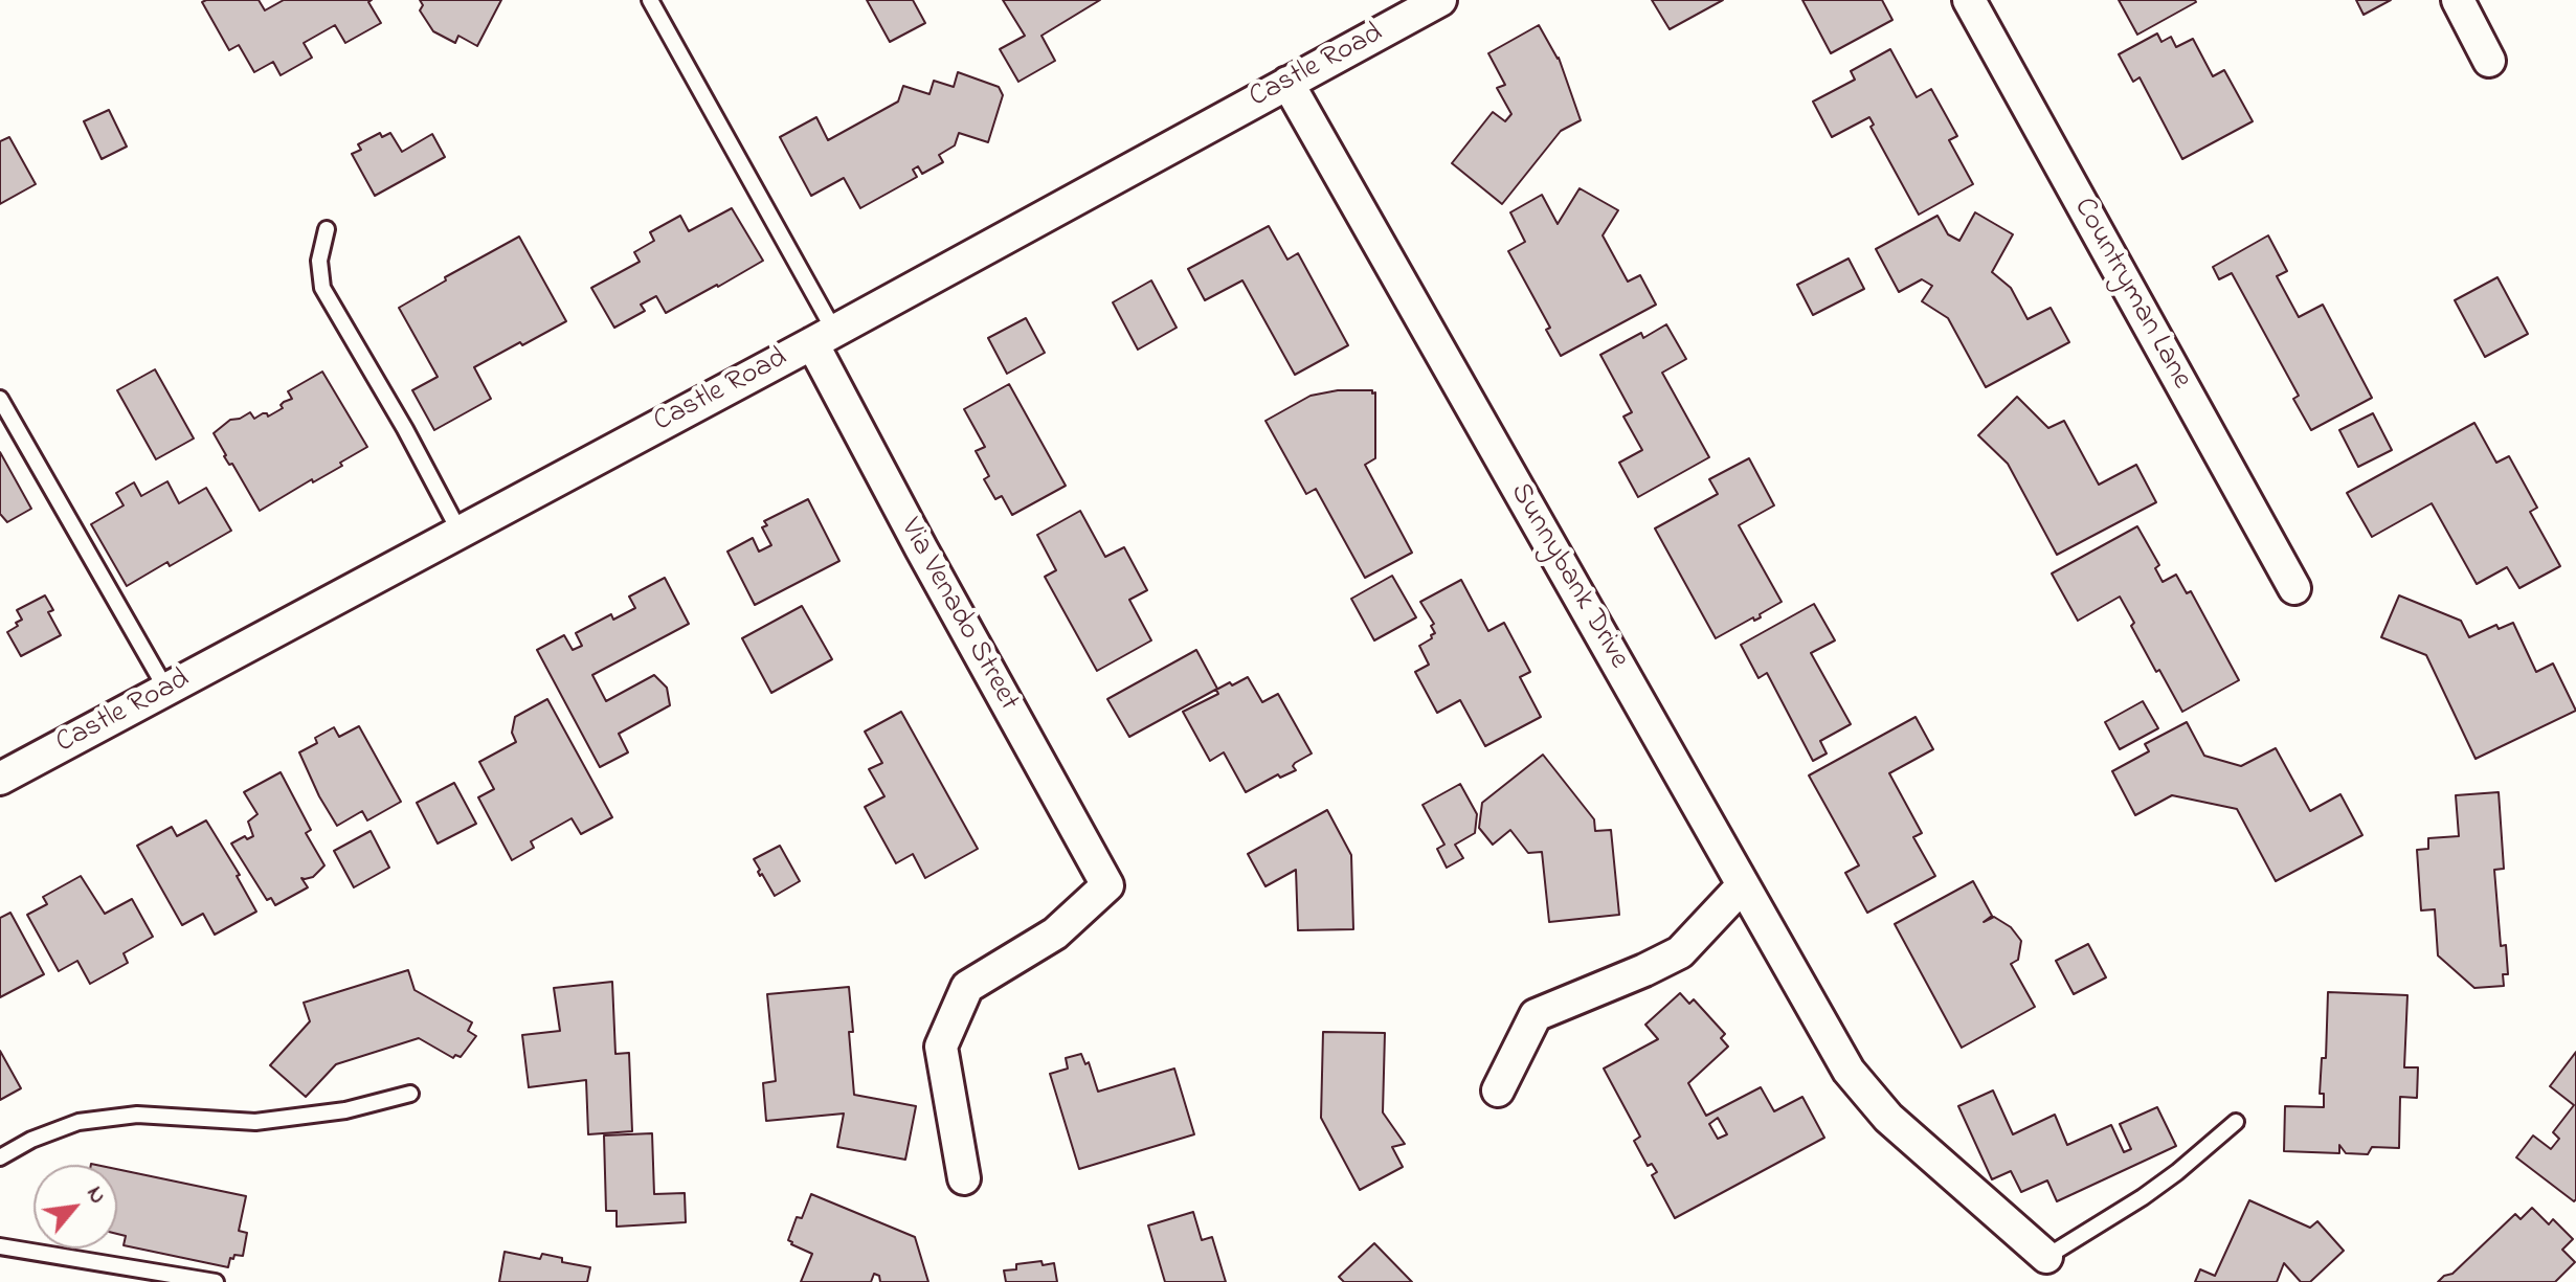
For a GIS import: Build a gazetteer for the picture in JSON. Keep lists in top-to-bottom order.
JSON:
{
  "streets": {
    "street": [
      "Castle Road",
      "Countryman Lane",
      "Sunnybank Drive",
      "Via Venado Street"
    ]
  },
  "crossings": [
    ["Castle Road", "Sunnybank Drive"],
    ["Castle Road", "Via Venado Street"]
  ],
  "north": "top right"
}
